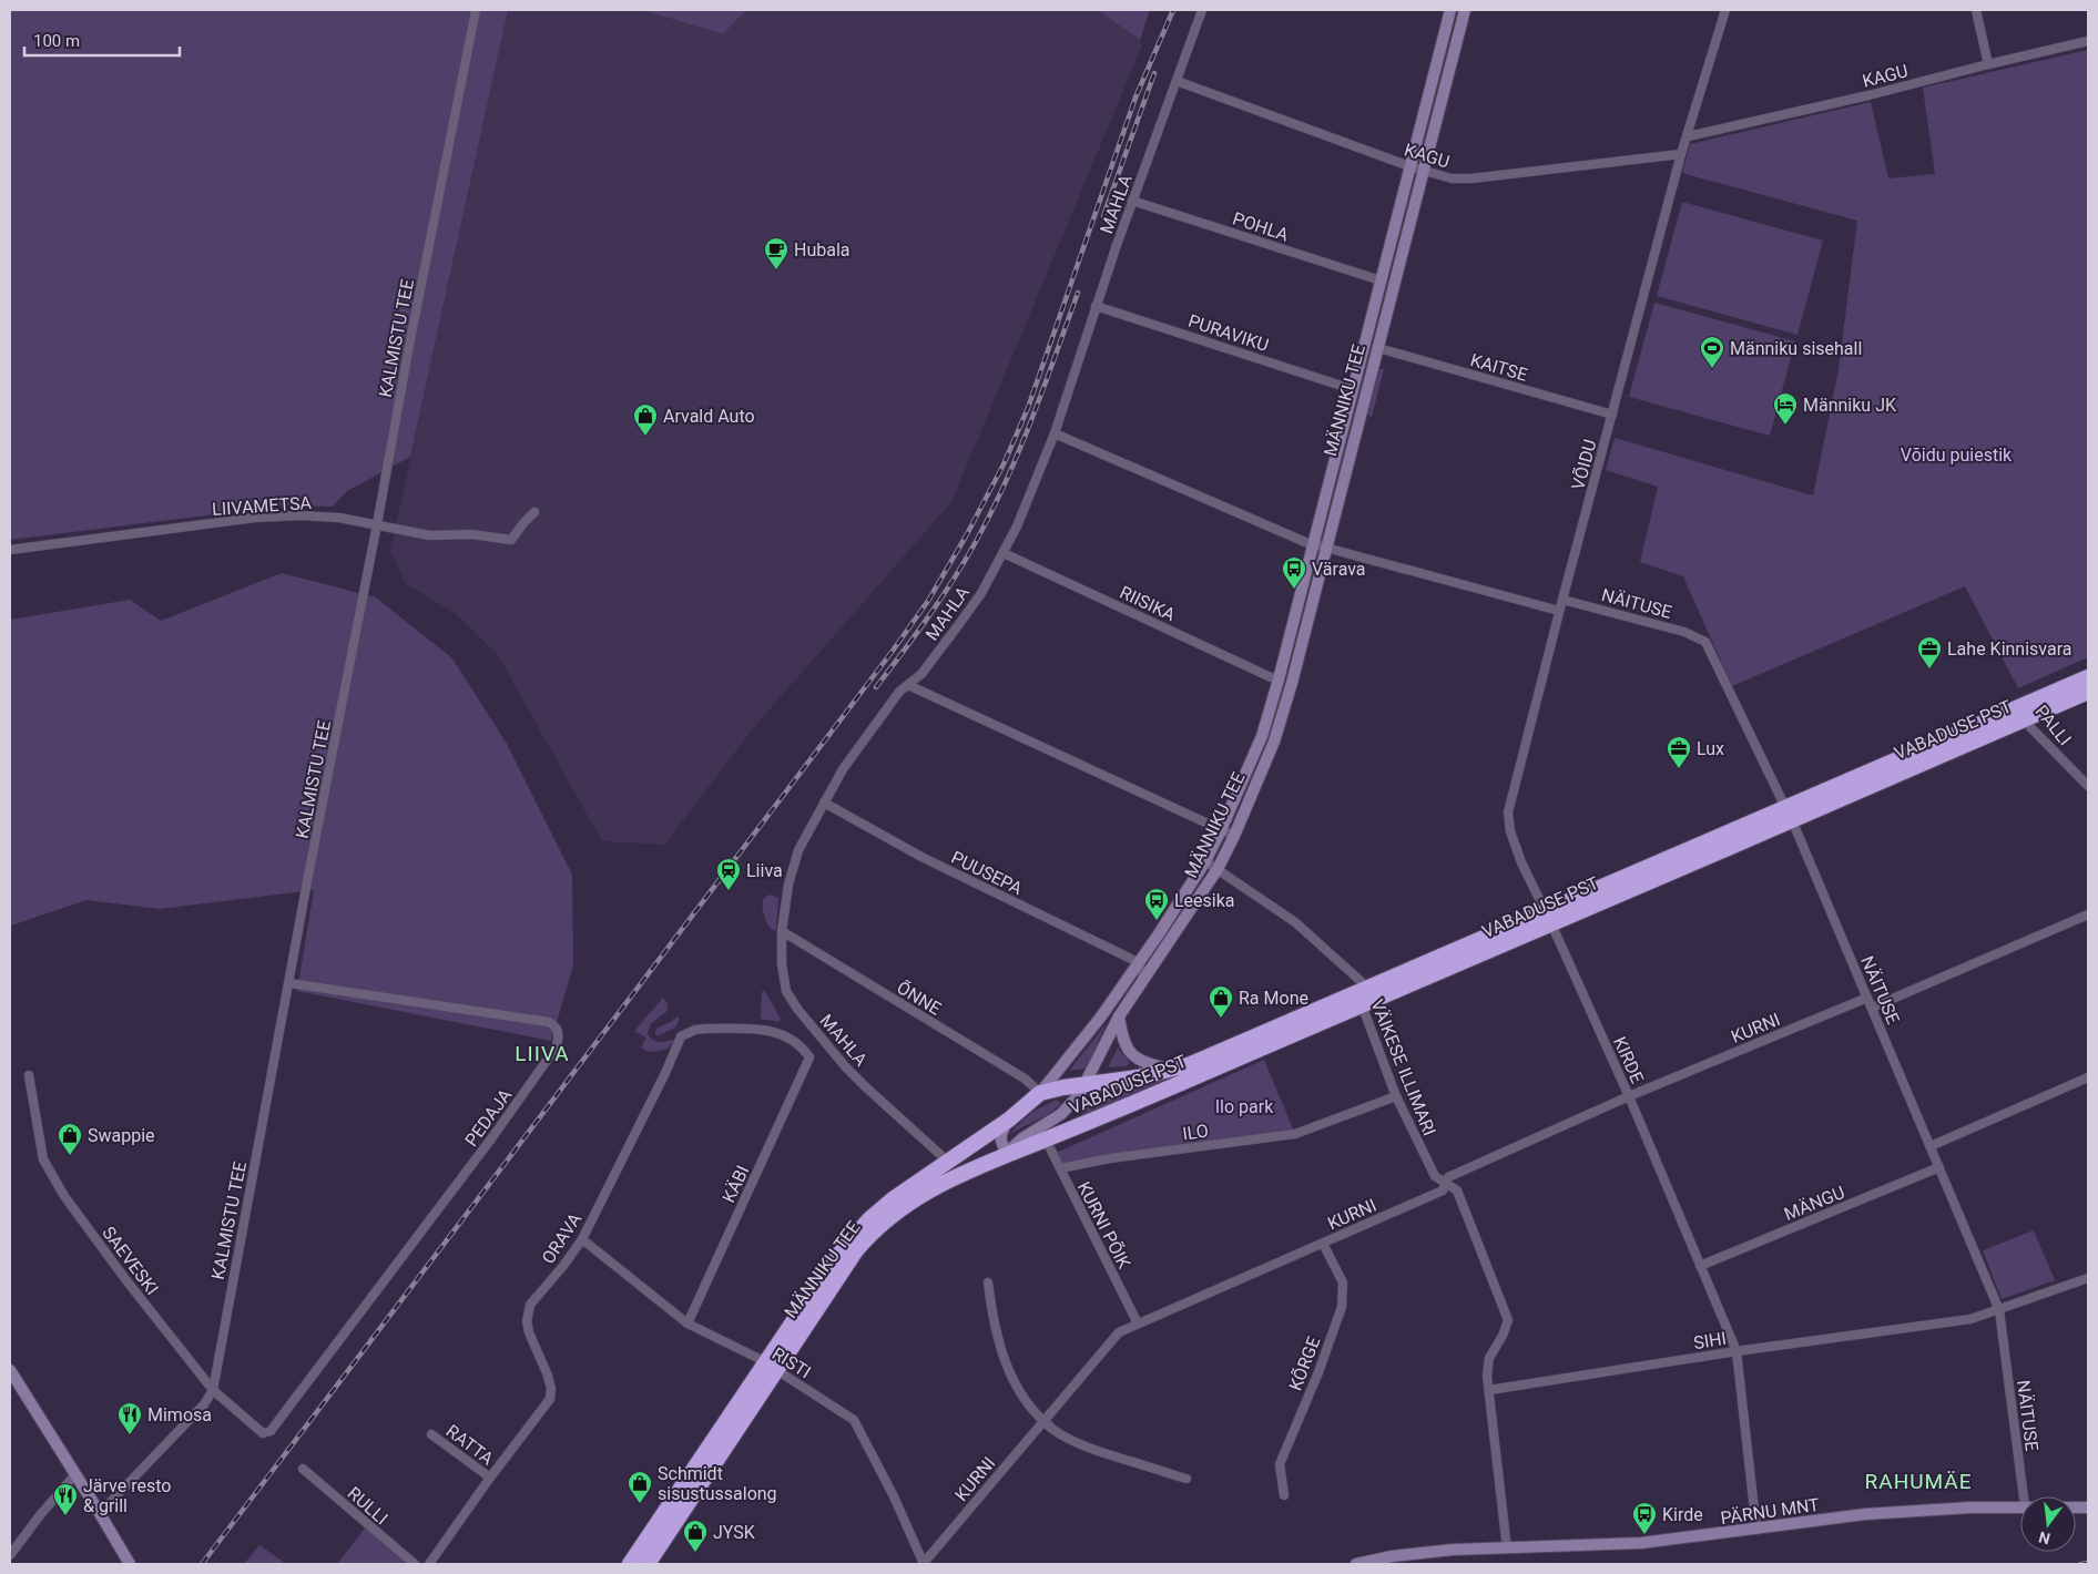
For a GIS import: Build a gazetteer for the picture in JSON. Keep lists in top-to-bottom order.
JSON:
{
  "streets": {
    "highway": ["MÄNNIKU TEE", "VABADUSE PST"],
    "street": [
      "KAGU",
      "MAHLA",
      "POHLA",
      "PURAVIKU",
      "KALMISTU TEE",
      "KAITSE",
      "VÕIDU",
      "LIIVAMETSA",
      "RIISIKA",
      "NÄITUSE",
      "PALLI",
      "PUUSEPA",
      "ÕNNE",
      "KURNI",
      "KIRDE",
      "VÄIKESE ILLIMARI",
      "PEDAJA",
      "ILO",
      "KÄBI",
      "MÄNGU",
      "KURNI PÕIK",
      "ORAVA",
      "SAEVESKI",
      "SIHI",
      "RISTI",
      "KÕRGE",
      "RATTA",
      "RULLI",
      "PÄRNU MNT"
    ]
  },
  "crossings": [
    ["KAGU", "MAHLA"],
    ["KAGU", "MÄNNIKU TEE"],
    ["KAGU", "VÕIDU"],
    ["MAHLA", "POHLA"],
    ["MAHLA", "PURAVIKU"],
    ["MAHLA", "MÄNNIKU TEE"],
    ["MAHLA", "RIISIKA"],
    ["MAHLA", "PUUSEPA"],
    ["MAHLA", "ÕNNE"],
    ["POHLA", "MÄNNIKU TEE"],
    ["PURAVIKU", "MÄNNIKU TEE"],
    ["KALMISTU TEE", "LIIVAMETSA"],
    ["KALMISTU TEE", "PEDAJA"],
    ["KALMISTU TEE", "SAEVESKI"],
    ["KAITSE", "MÄNNIKU TEE"],
    ["KAITSE", "VÕIDU"],
    ["MÄNNIKU TEE", "RIISIKA"],
    ["MÄNNIKU TEE", "VABADUSE PST"],
    ["MÄNNIKU TEE", "PUUSEPA"],
    ["MÄNNIKU TEE", "ÕNNE"],
    ["MÄNNIKU TEE", "RISTI"],
    ["VÕIDU", "NÄITUSE"],
    ["VÕIDU", "VABADUSE PST"],
    ["VÕIDU", "KIRDE"],
    ["NÄITUSE", "VABADUSE PST"],
    ["NÄITUSE", "KURNI"],
    ["NÄITUSE", "MÄNGU"],
    ["NÄITUSE", "SIHI"],
    ["PALLI", "VABADUSE PST"],
    ["VABADUSE PST", "ÕNNE"],
    ["VABADUSE PST", "KIRDE"],
    ["VABADUSE PST", "VÄIKESE ILLIMARI"],
    ["VABADUSE PST", "KURNI PÕIK"],
    ["KURNI", "KIRDE"],
    ["KURNI", "VÄIKESE ILLIMARI"],
    ["KURNI", "KURNI PÕIK"],
    ["KURNI", "RISTI"],
    ["KURNI", "KÕRGE"],
    ["KIRDE", "MÄNGU"],
    ["KIRDE", "SIHI"],
    ["KIRDE", "PÄRNU MNT"],
    ["VÄIKESE ILLIMARI", "ILO"],
    ["VÄIKESE ILLIMARI", "SIHI"],
    ["PEDAJA", "SAEVESKI"],
    ["ILO", "KURNI PÕIK"],
    ["KÄBI", "ORAVA"],
    ["KÄBI", "RISTI"],
    ["ORAVA", "RISTI"],
    ["ORAVA", "RATTA"]
  ],
  "districts": ["LIIVA", "RAHUMÄE"],
  "parks": ["Võidu puiestik", "Ilo park"],
  "places": {
    "cafe": ["Hubala"],
    "sports": ["Männiku sisehall"],
    "hotel": ["Männiku JK"],
    "shop": [
      "Arvald Auto",
      "Ra Mone",
      "Swappie",
      "Schmidt sisustussalong",
      "JYSK"
    ],
    "bus stop": ["Värava", "Leesika", "Kirde"],
    "office": ["Lahe Kinnisvara", "Lux"],
    "station": ["Liiva"],
    "restaurant": ["Mimosa", "Järve resto & grill"]
  },
  "scale_bar": "100 m",
  "north": "bottom"
}
